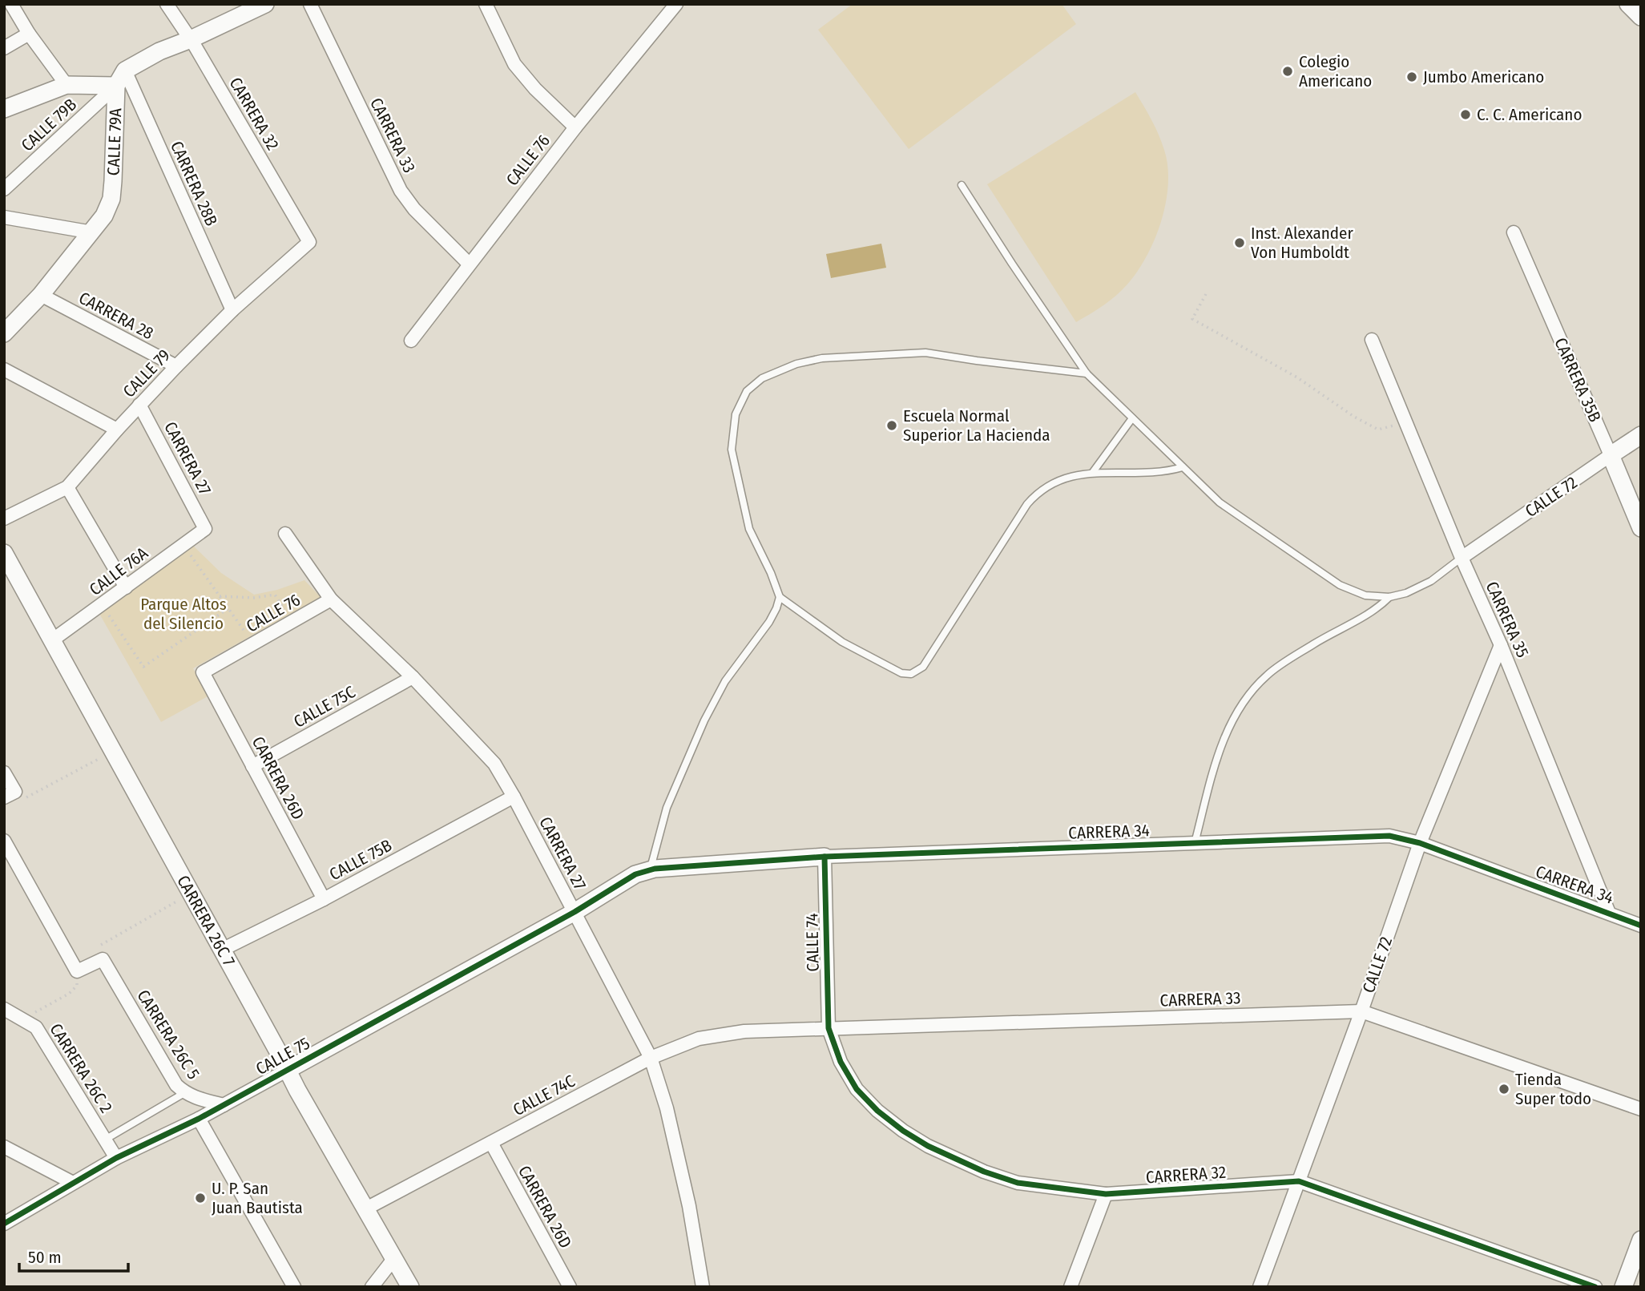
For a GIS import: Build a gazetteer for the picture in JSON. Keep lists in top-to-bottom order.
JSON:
{
  "streets": {
    "street": [
      "CARRERA 32",
      "CALLE 79B",
      "CARRERA 33",
      "CALLE 79A",
      "CALLE 76",
      "CARRERA 28B",
      "CARRERA 28",
      "CALLE 79",
      "CARRERA 35B",
      "CARRERA 27",
      "CALLE 72",
      "CALLE 76A",
      "CARRERA 35",
      "CALLE 75C",
      "CARRERA 26D",
      "CARRERA 34",
      "CALLE 75B",
      "CARRERA 26C 7",
      "CALLE 74",
      "CARRERA 26C 5",
      "CALLE 75",
      "CARRERA 26C 2",
      "CALLE 74C"
    ]
  },
  "crossings": [
    ["CARRERA 32", "CARRERA 33"],
    ["CARRERA 32", "CALLE 79"],
    ["CARRERA 32", "CALLE 72"],
    ["CARRERA 32", "CALLE 74"],
    ["CALLE 79B", "CALLE 79A"],
    ["CARRERA 33", "CALLE 76"],
    ["CARRERA 33", "CALLE 72"],
    ["CARRERA 33", "CALLE 74"],
    ["CARRERA 33", "CALLE 74C"],
    ["CALLE 79A", "CARRERA 28B"],
    ["CALLE 79A", "CARRERA 28"],
    ["CALLE 76", "CARRERA 27"],
    ["CALLE 76", "CARRERA 26D"],
    ["CARRERA 28B", "CALLE 79"],
    ["CARRERA 28", "CALLE 79"],
    ["CALLE 79", "CARRERA 27"],
    ["CARRERA 35B", "CALLE 72"],
    ["CARRERA 27", "CALLE 76A"],
    ["CARRERA 27", "CALLE 75C"],
    ["CARRERA 27", "CARRERA 34"],
    ["CARRERA 27", "CALLE 75B"],
    ["CARRERA 27", "CALLE 75"],
    ["CARRERA 27", "CALLE 74C"],
    ["CALLE 72", "CARRERA 35"],
    ["CALLE 72", "CARRERA 34"],
    ["CALLE 76A", "CARRERA 26C 7"],
    ["CARRERA 35", "CARRERA 34"],
    ["CALLE 75C", "CARRERA 26D"],
    ["CARRERA 26D", "CALLE 75B"],
    ["CARRERA 26D", "CALLE 74C"],
    ["CARRERA 34", "CALLE 74"],
    ["CARRERA 34", "CALLE 75"],
    ["CALLE 75B", "CARRERA 26C 7"],
    ["CARRERA 26C 7", "CALLE 75"],
    ["CARRERA 26C 7", "CALLE 74C"],
    ["CARRERA 26C 5", "CALLE 75"],
    ["CALLE 75", "CARRERA 26C 2"]
  ],
  "parks": ["Parque Altos del Silencio"],
  "places": [
    "Colegio Americano",
    "Jumbo Americano",
    "C. C. Americano",
    "Inst. Alexander Von Humboldt",
    "Escuela Normal Superior La Hacienda",
    "Tienda Super todo",
    "U. P. San Juan Bautista"
  ],
  "scale_bar": "50 m"
}
